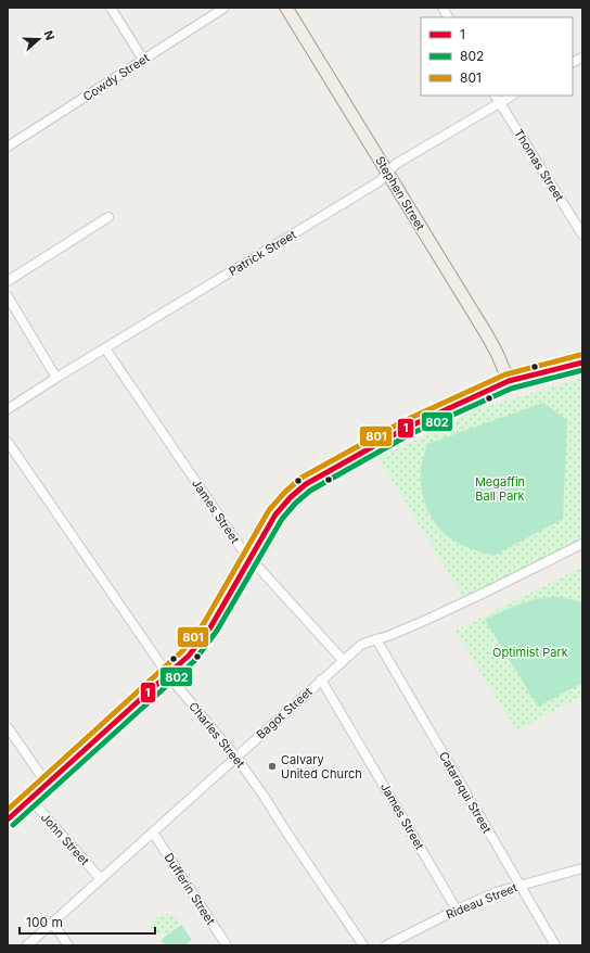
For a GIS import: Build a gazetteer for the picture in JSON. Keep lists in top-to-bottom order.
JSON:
{
  "streets": {
    "main road": ["Stephen Street"],
    "street": [
      "Cowdy Street",
      "Thomas Street",
      "Patrick Street",
      "James Street",
      "Bagot Street",
      "Charles Street",
      "Cataraqui Street",
      "John Street",
      "Dufferin Street",
      "Rideau Street"
    ]
  },
  "crossings": [
    ["Thomas Street", "Patrick Street"],
    ["Stephen Street", "Patrick Street"],
    ["Patrick Street", "James Street"],
    ["James Street", "Bagot Street"],
    ["James Street", "Rideau Street"],
    ["Bagot Street", "Charles Street"],
    ["Bagot Street", "Cataraqui Street"],
    ["Bagot Street", "John Street"],
    ["Bagot Street", "Dufferin Street"],
    ["Cataraqui Street", "Rideau Street"]
  ],
  "parks": ["Megaffin Ball Park", "Optimist Park"],
  "places": ["Calvary United Church"],
  "lines": ["transit line 801", "transit line 1", "transit line 802"],
  "legend": ["1", "802", "801"],
  "scale_bar": "100 m",
  "north": "right"
}
